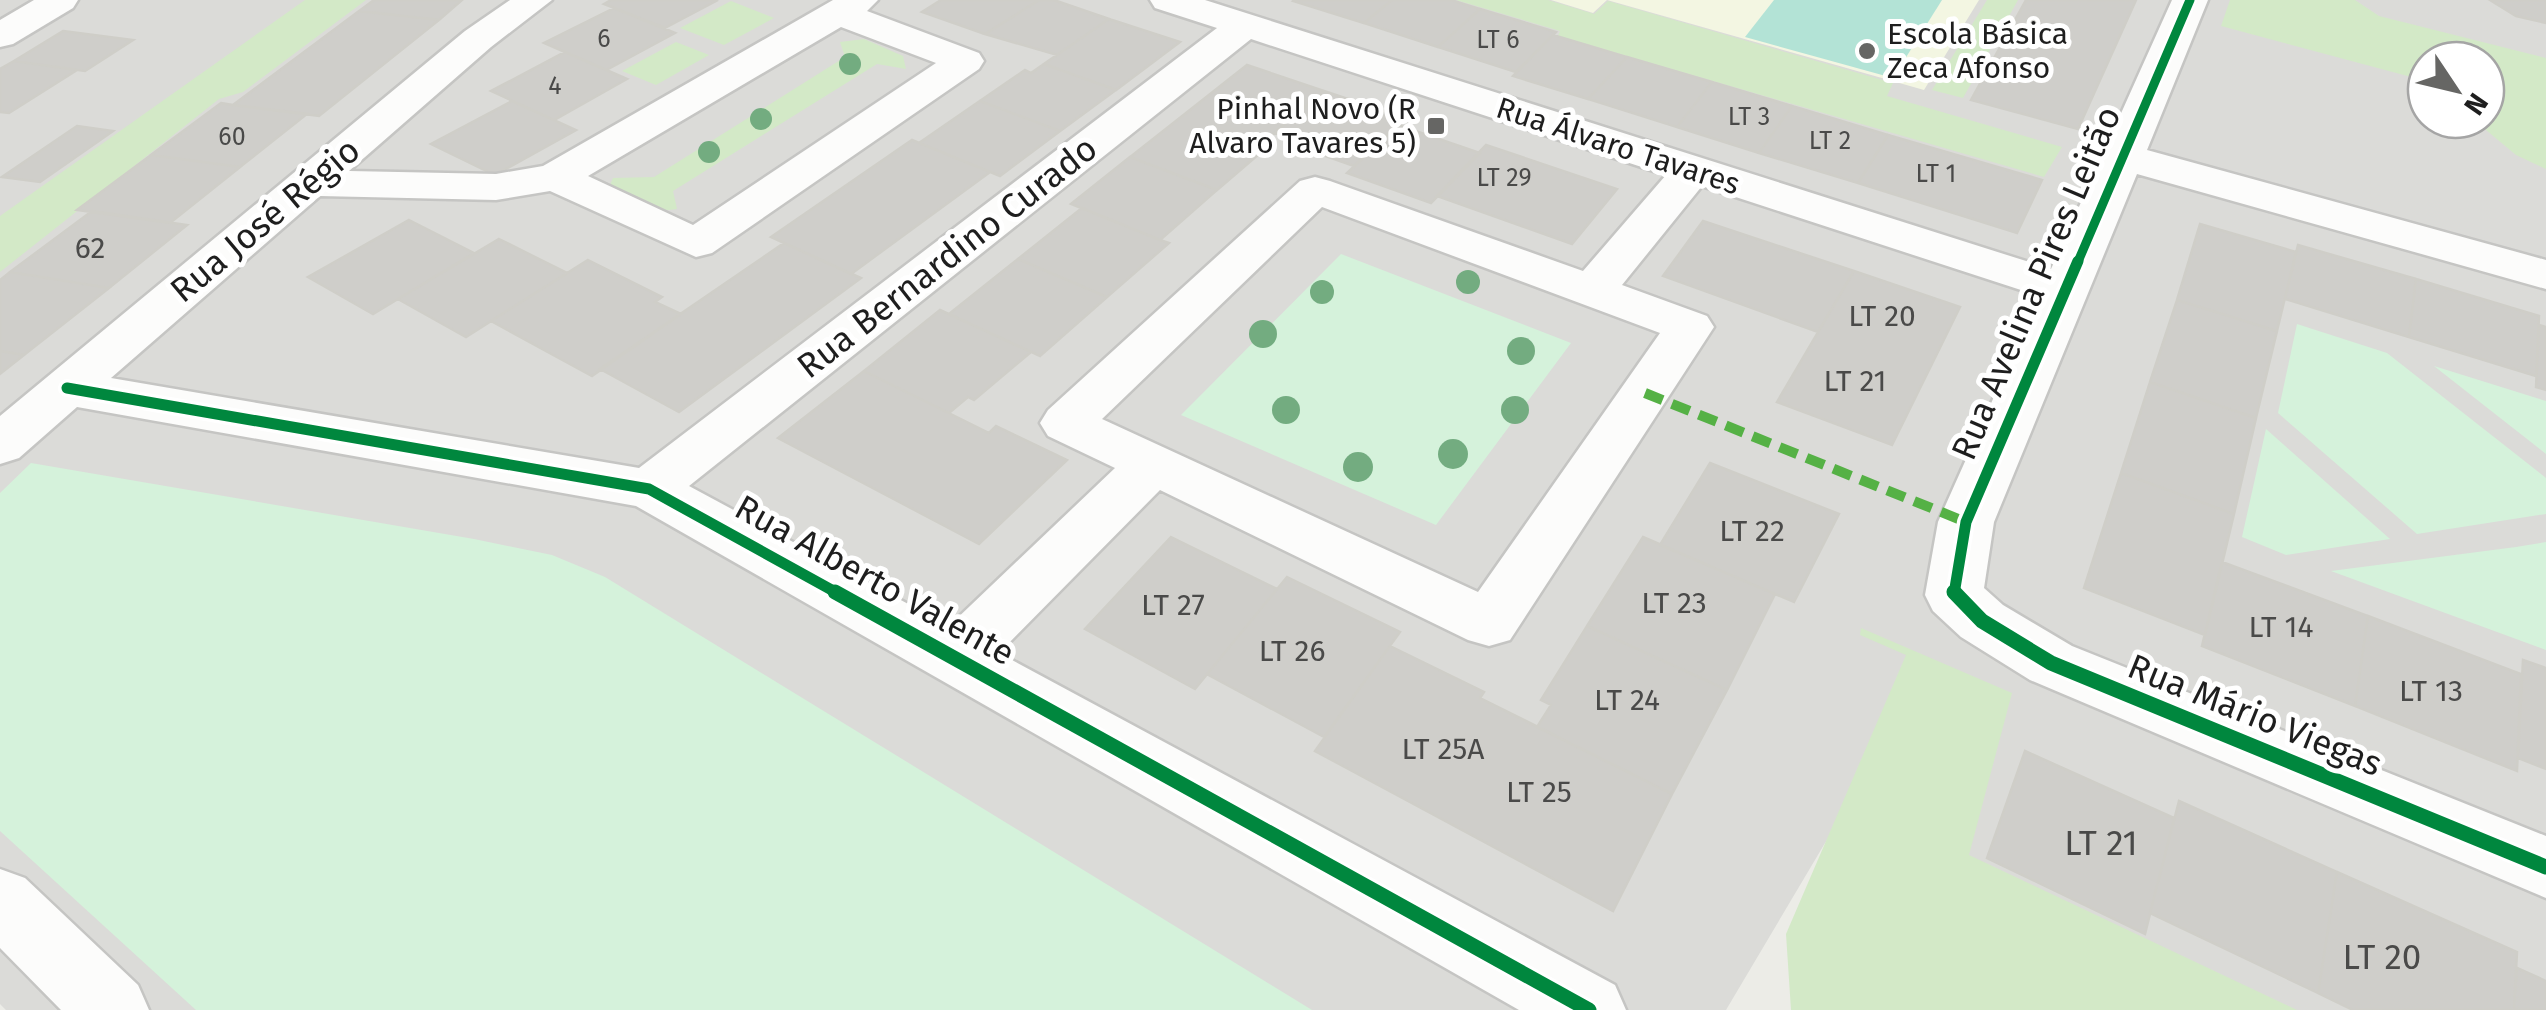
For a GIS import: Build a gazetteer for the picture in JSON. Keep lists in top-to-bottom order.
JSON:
{
  "streets": {
    "street": [
      "Rua Álvaro Tavares",
      "Rua José Régio",
      "Rua Bernardino Curado",
      "Rua Avelina Pires Leitão",
      "Rua Alberto Valente",
      "Rua Mário Viegas"
    ]
  },
  "crossings": [
    ["Rua Álvaro Tavares", "Rua Bernardino Curado"],
    ["Rua Álvaro Tavares", "Rua Avelina Pires Leitão"],
    ["Rua José Régio", "Rua Alberto Valente"],
    ["Rua Bernardino Curado", "Rua Alberto Valente"],
    ["Rua Avelina Pires Leitão", "Rua Mário Viegas"]
  ],
  "places": {
    "other": ["Escola Básica Zeca Afonso"],
    "transit": ["Pinhal Novo (R Alvaro Tavares 5)"]
  },
  "house_numbers": [
    "6",
    "LT 6",
    "4",
    "LT 3",
    "60",
    "LT 2",
    "LT 1",
    "LT 29",
    "62",
    "LT 20",
    "LT 21",
    "LT 22",
    "LT 23",
    "LT 27",
    "LT 14",
    "LT 26",
    "LT 13",
    "LT 24",
    "LT 25A",
    "LT 25",
    "LT 21",
    "LT 20"
  ],
  "north": "bottom right"
}
